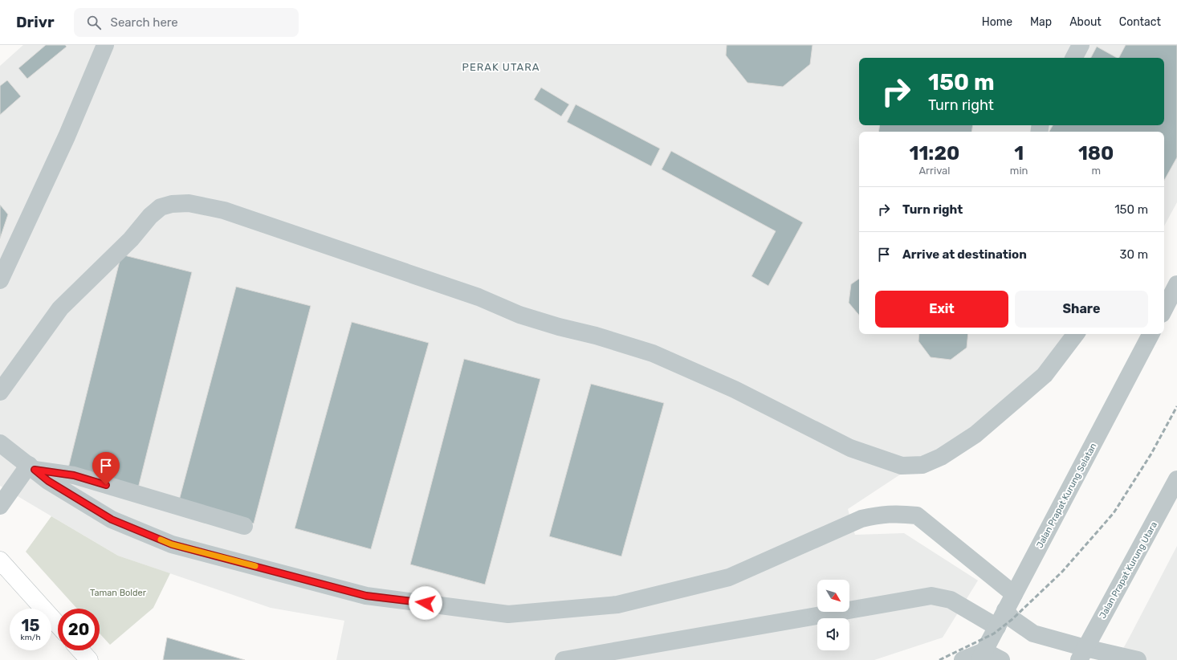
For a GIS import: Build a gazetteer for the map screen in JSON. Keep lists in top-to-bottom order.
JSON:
{
  "streets": {
    "street": ["Jalan Prapat Kurung Selatan", "Jalan Prapat Kurung Utara"]
  },
  "districts": ["PERAK UTARA"],
  "parks": ["Taman Bolder"],
  "north": "bottom right",
  "page": {
    "header": "Drivr",
    "search": "Search here",
    "nav": [
      "Home",
      "Map",
      "About",
      "Contact"
    ],
    "turn": ["150 m", "Turn right"],
    "eta": [
      "11:20",
      "Arrival",
      "1",
      "min",
      "180",
      "m"
    ],
    "list": [
      {
        "name": "Turn right",
        "value": "150 m"
      },
      {
        "name": "Arrive at destination",
        "value": "30 m"
      }
    ],
    "buttons": ["Exit", "Share"],
    "speed": "15 km/h",
    "limit": "20"
  }
}
